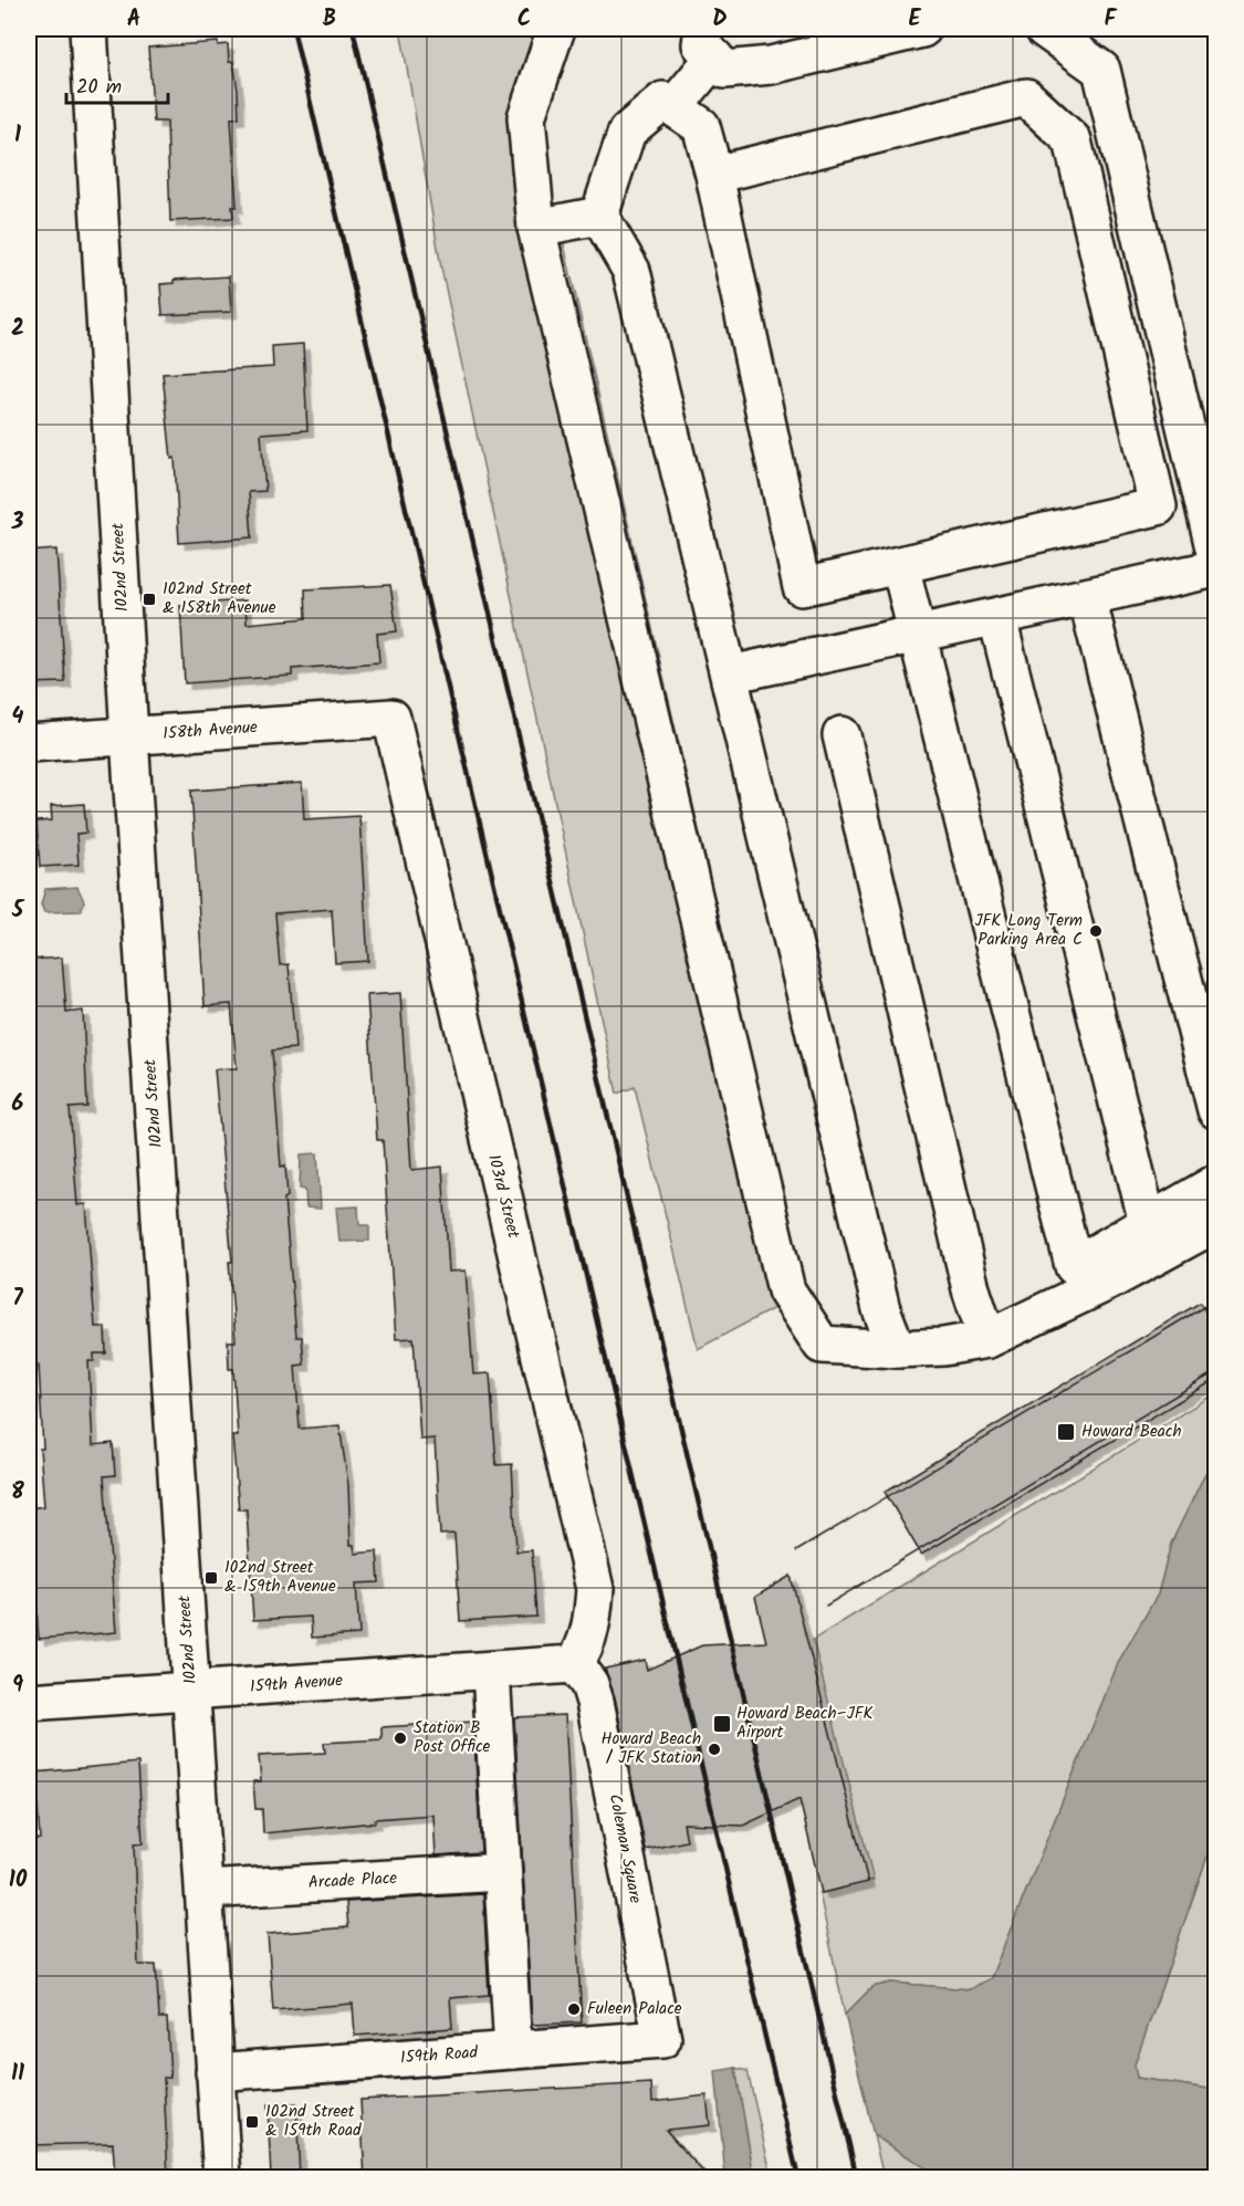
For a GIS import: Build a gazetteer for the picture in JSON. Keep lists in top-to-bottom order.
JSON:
{
  "streets": {
    "street": [
      "102nd Street",
      "158th Avenue",
      "103rd Street",
      "159th Avenue",
      "Coleman Square",
      "Arcade Place",
      "159th Road"
    ]
  },
  "crossings": [
    ["102nd Street", "158th Avenue"],
    ["102nd Street", "159th Avenue"],
    ["102nd Street", "Arcade Place"],
    ["102nd Street", "159th Road"],
    ["158th Avenue", "103rd Street"],
    ["103rd Street", "159th Avenue"],
    ["103rd Street", "Coleman Square"],
    ["159th Avenue", "Coleman Square"],
    ["Coleman Square", "159th Road"]
  ],
  "places": {
    "transit": [
      "102nd Street & 158th Avenue",
      "Howard Beach",
      "102nd Street & 159th Avenue",
      "Howard Beach–JFK Airport",
      "102nd Street & 159th Road"
    ],
    "other": [
      "JFK Long Term Parking Area C",
      "Station B Post Office",
      "Howard Beach / JFK Station",
      "Fuleen Palace"
    ]
  },
  "scale_bar": "20 m",
  "grid": {
    "columns": [
      "A",
      "B",
      "C",
      "D",
      "E",
      "F"
    ],
    "rows": [
      "1",
      "2",
      "3",
      "4",
      "5",
      "6",
      "7",
      "8",
      "9",
      "10",
      "11"
    ]
  }
}
